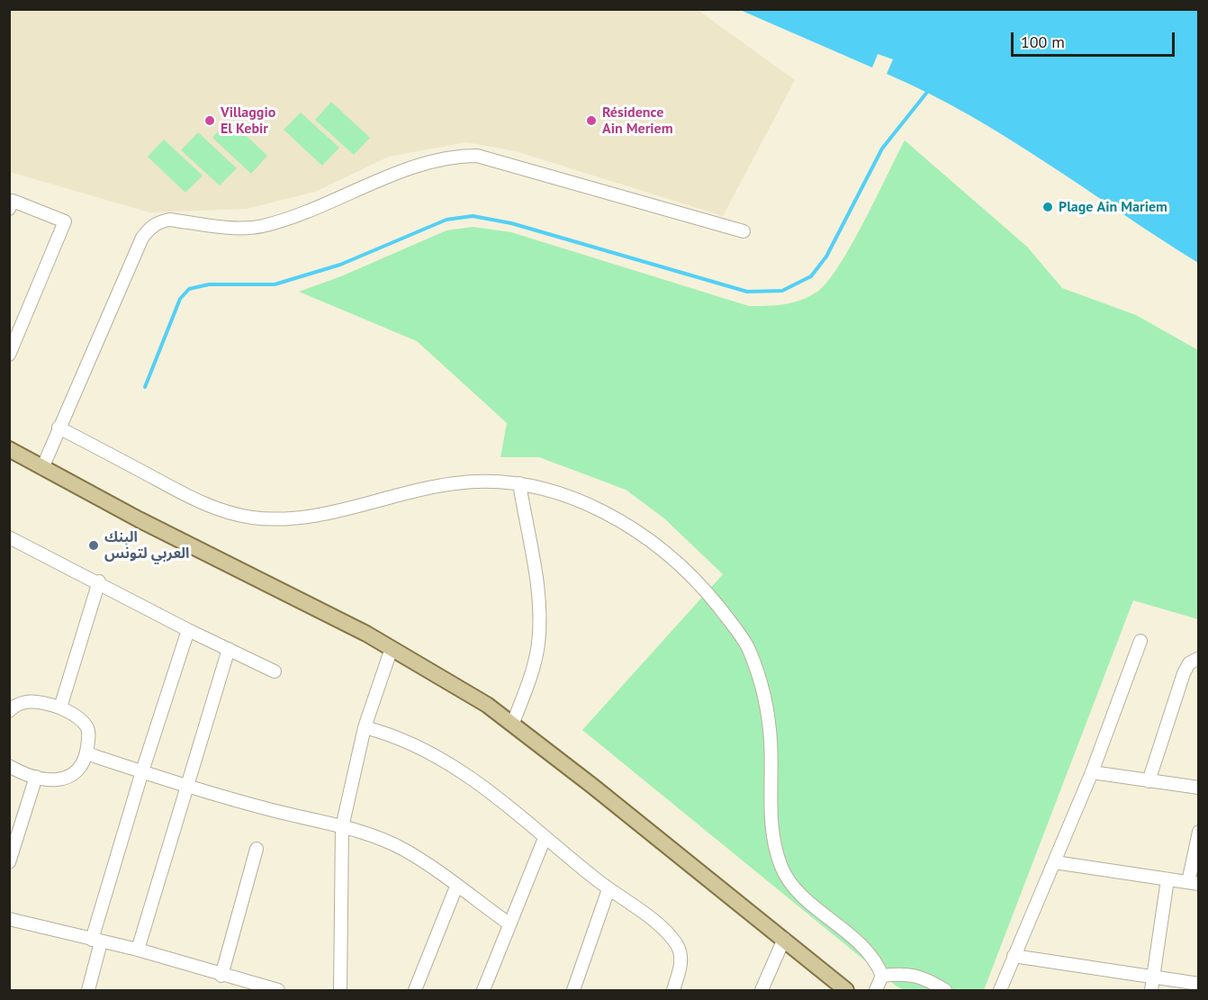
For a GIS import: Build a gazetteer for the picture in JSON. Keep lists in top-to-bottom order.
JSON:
{
  "places": [
    "Villaggio El Kebir",
    "Résidence Ain Meriem",
    "Plage Ain Mariem",
    "البنك العربي لتونس"
  ],
  "scale_bar": "100 m"
}
